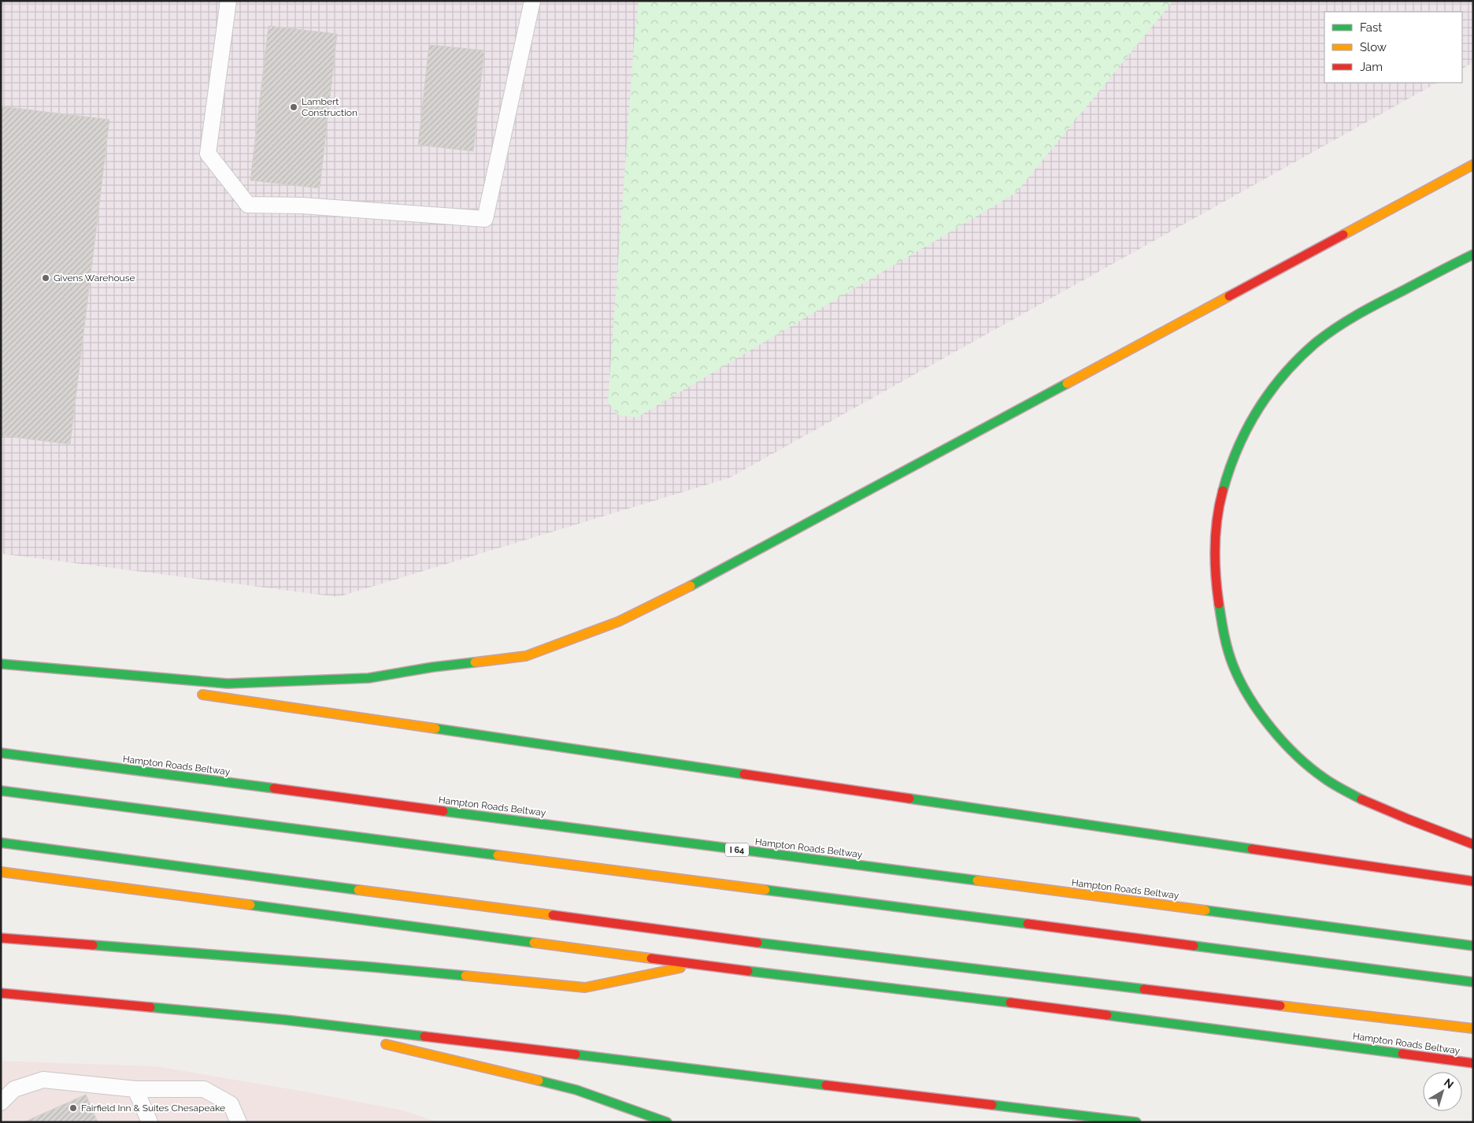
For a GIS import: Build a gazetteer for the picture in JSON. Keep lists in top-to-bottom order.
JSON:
{
  "streets": {
    "highway": ["Hampton Roads Beltway", "I 64"]
  },
  "places": ["Lambert Construction", "Givens Warehouse", "Fairfield Inn & Suites Chesapeake"],
  "legend": ["Fast", "Slow", "Jam"],
  "north": "top right"
}
